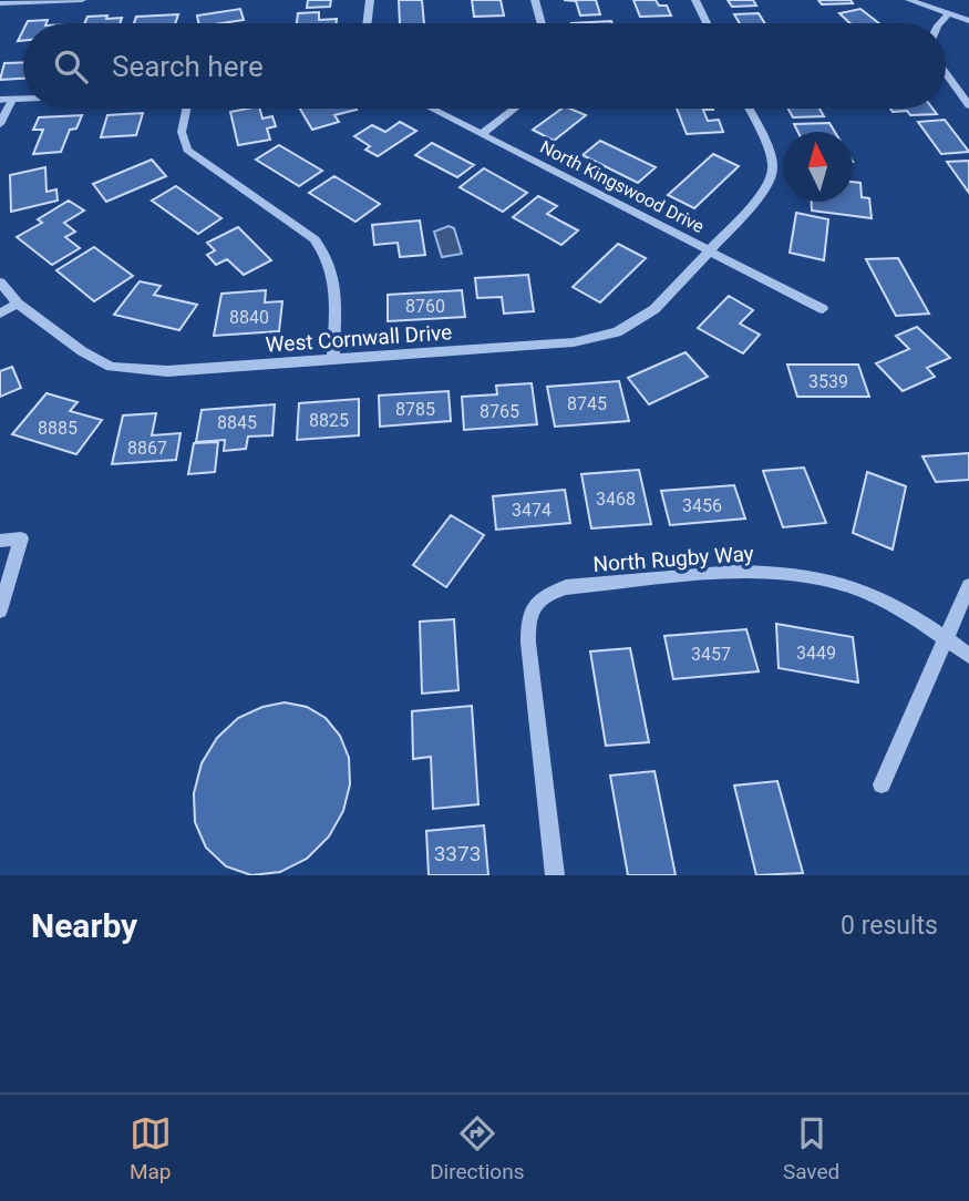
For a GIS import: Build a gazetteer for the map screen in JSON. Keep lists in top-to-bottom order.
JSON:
{
  "streets": {
    "street": ["North Kingswood Drive", "West Cornwall Drive", "North Rugby Way"]
  },
  "crossings": [
    ["North Kingswood Drive", "West Cornwall Drive"]
  ],
  "house_numbers": [
    "8760",
    "8840",
    "3539",
    "8745",
    "8785",
    "8765",
    "8825",
    "8845",
    "8885",
    "8867",
    "3468",
    "3456",
    "3474",
    "3449",
    "3457",
    "3373"
  ],
  "north": "top",
  "page": {
    "search": "Search here",
    "heading": ["Nearby", "0 results"],
    "nav": ["Map", "Directions", "Saved"]
  }
}
